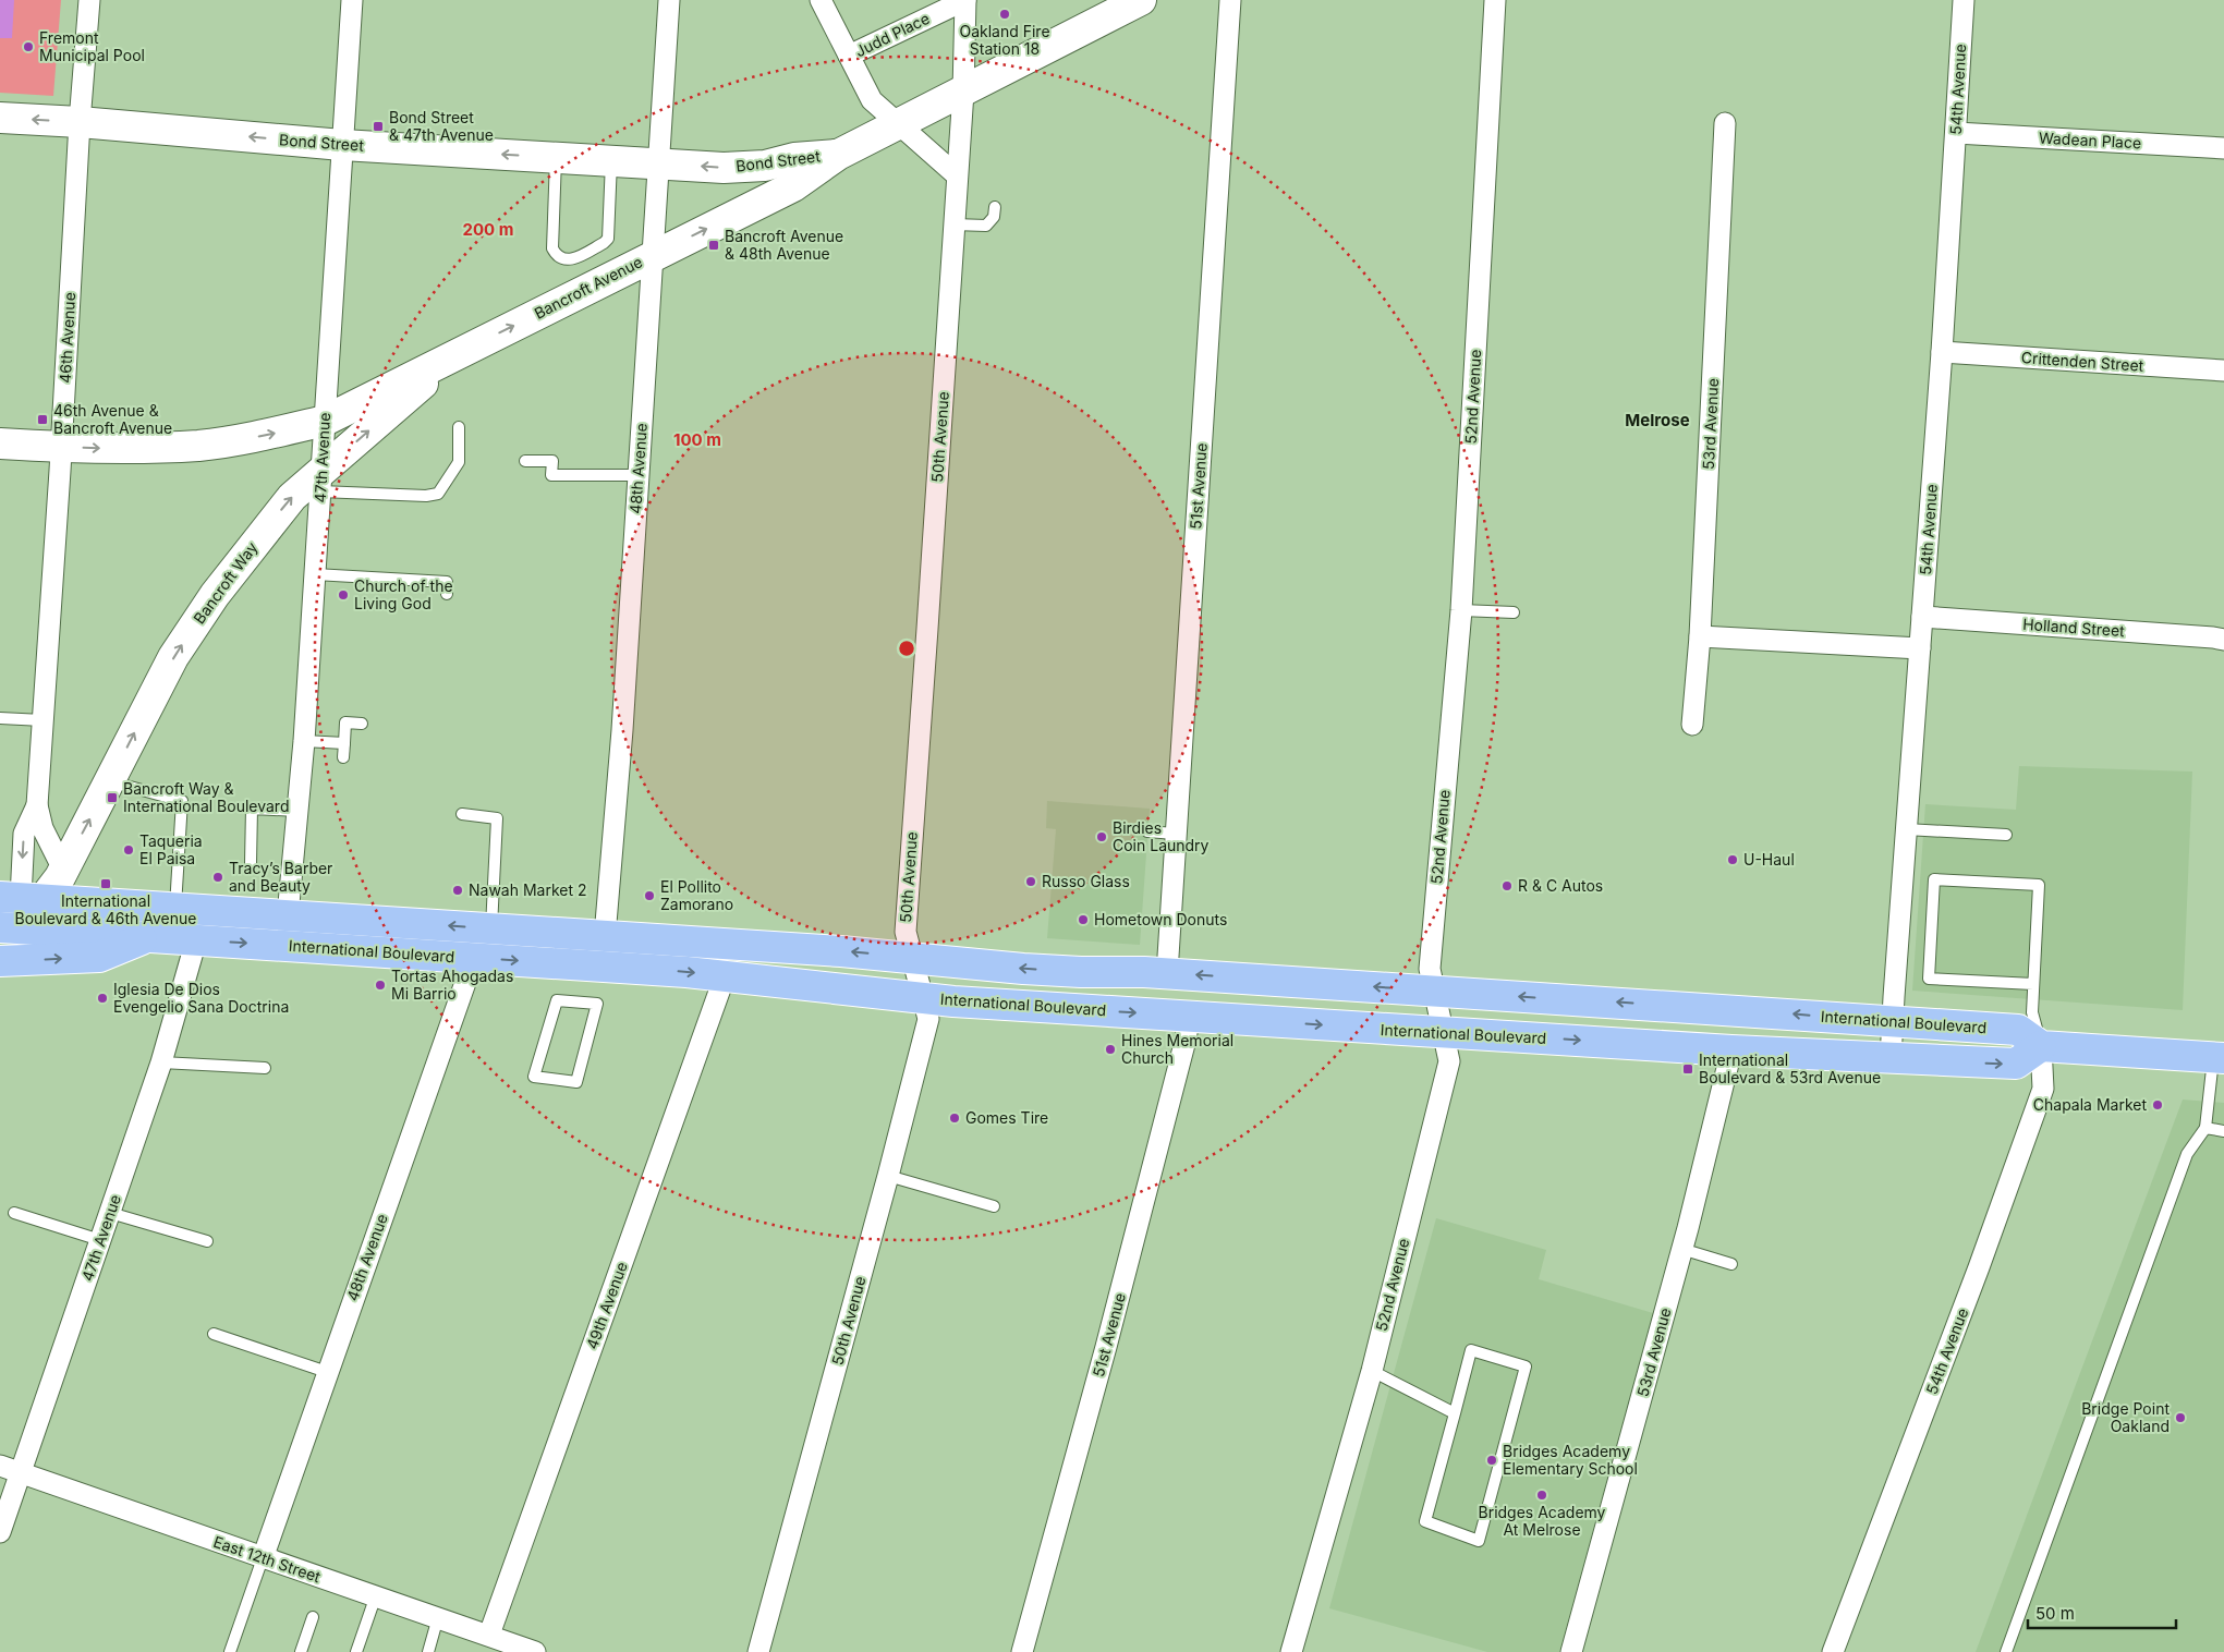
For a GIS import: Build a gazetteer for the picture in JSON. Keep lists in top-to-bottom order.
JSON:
{
  "streets": {
    "main road": ["International Boulevard"],
    "street": [
      "Judd Place",
      "54th Avenue",
      "Wadean Place",
      "Bond Street",
      "Bancroft Avenue",
      "46th Avenue",
      "Crittenden Street",
      "52nd Avenue",
      "53rd Avenue",
      "50th Avenue",
      "47th Avenue",
      "48th Avenue",
      "51st Avenue",
      "Bancroft Way",
      "Holland Street",
      "49th Avenue",
      "East 12th Street"
    ]
  },
  "crossings": [
    ["Judd Place", "50th Avenue"],
    ["54th Avenue", "Wadean Place"],
    ["54th Avenue", "Crittenden Street"],
    ["54th Avenue", "Holland Street"],
    ["54th Avenue", "International Boulevard"],
    ["Bond Street", "Bancroft Avenue"],
    ["Bond Street", "46th Avenue"],
    ["Bond Street", "47th Avenue"],
    ["Bond Street", "48th Avenue"],
    ["Bancroft Avenue", "46th Avenue"],
    ["Bancroft Avenue", "50th Avenue"],
    ["Bancroft Avenue", "47th Avenue"],
    ["Bancroft Avenue", "48th Avenue"],
    ["Bancroft Avenue", "Bancroft Way"],
    ["46th Avenue", "Bancroft Way"],
    ["46th Avenue", "International Boulevard"],
    ["52nd Avenue", "International Boulevard"],
    ["53rd Avenue", "International Boulevard"],
    ["50th Avenue", "International Boulevard"],
    ["47th Avenue", "Bancroft Way"],
    ["47th Avenue", "International Boulevard"],
    ["47th Avenue", "East 12th Street"],
    ["48th Avenue", "International Boulevard"],
    ["48th Avenue", "East 12th Street"],
    ["51st Avenue", "International Boulevard"],
    ["International Boulevard", "49th Avenue"],
    ["49th Avenue", "East 12th Street"]
  ],
  "one_way": ["Bond Street", "Bancroft Avenue", "Bancroft Way"],
  "districts": ["Melrose"],
  "places": {
    "other": [
      "Oakland Fire Station 18",
      "Fremont Municipal Pool",
      "Church of the Living God",
      "Birdies Coin Laundry",
      "Taqueria El Paisa",
      "U-Haul",
      "Tracy’s Barber and Beauty",
      "Russo Glass",
      "R & C Autos",
      "Nawah Market 2",
      "El Pollito Zamorano",
      "Hometown Donuts",
      "Tortas Ahogadas Mi Barrio",
      "Iglesia De Dios Evengelio Sana Doctrina",
      "Hines Memorial Church",
      "Chapala Market",
      "Gomes Tire",
      "Bridge Point Oakland",
      "Bridges Academy Elementary School",
      "Bridges Academy At Melrose"
    ],
    "transit": [
      "Bond Street & 47th Avenue",
      "Bancroft Avenue & 48th Avenue",
      "46th Avenue & Bancroft Avenue",
      "Bancroft Way & International Boulevard",
      "International Boulevard & 46th Avenue",
      "International Boulevard & 53rd Avenue"
    ]
  },
  "scale_bar": "50 m",
  "rings": ["200 m", "100 m"]
}
